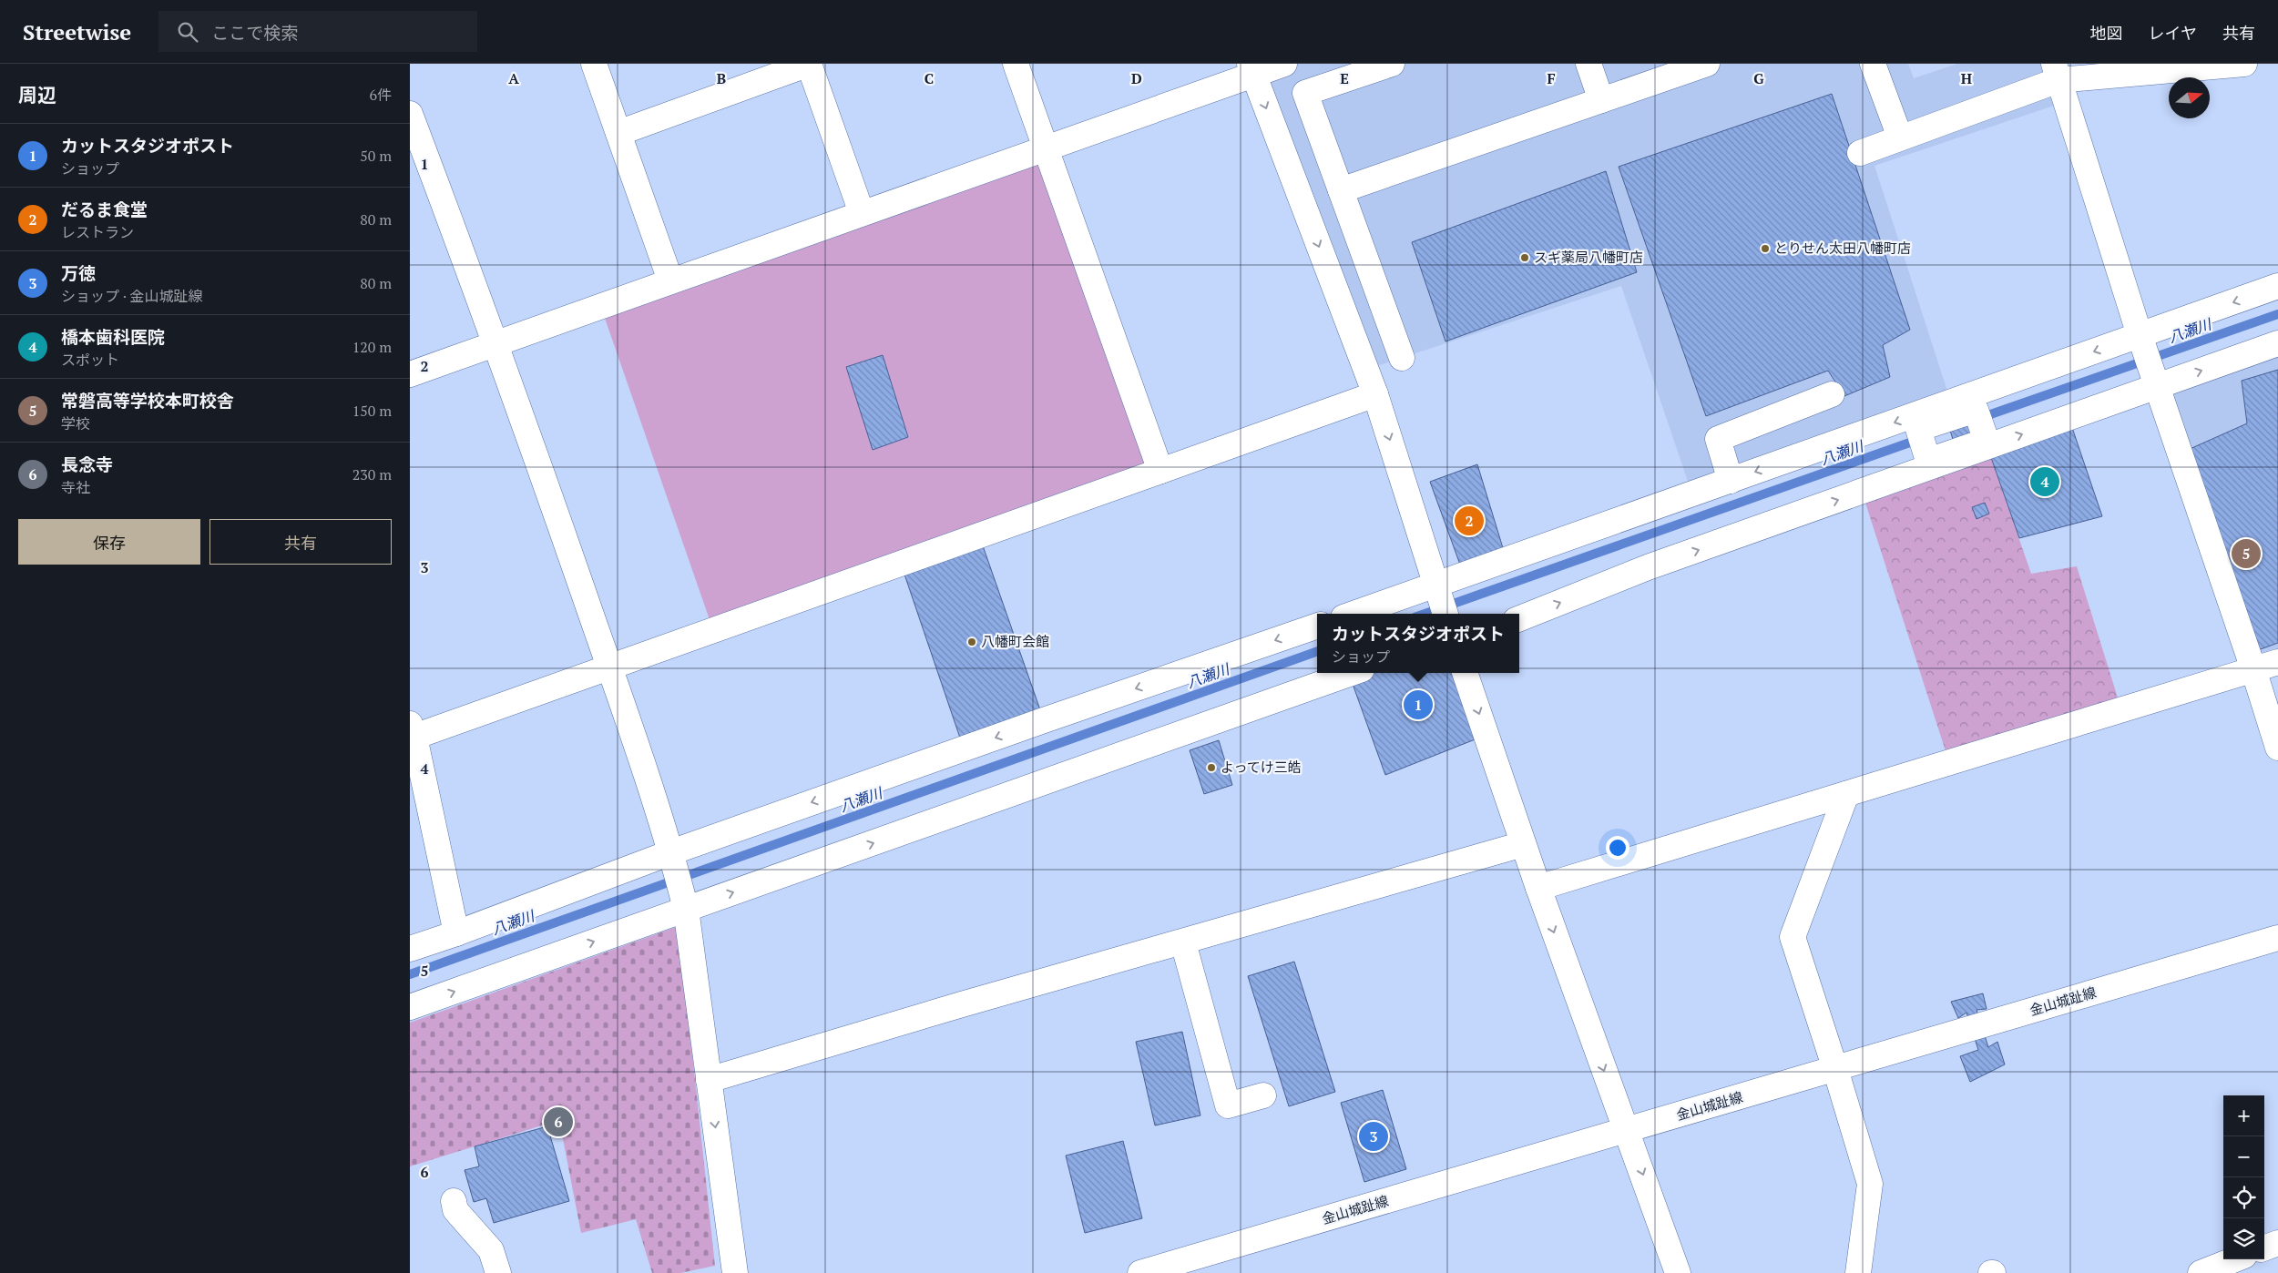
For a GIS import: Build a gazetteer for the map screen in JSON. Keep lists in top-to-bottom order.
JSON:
{
  "streets": {
    "street": ["金山城趾線"]
  },
  "water": ["八瀬川"],
  "places": [
    "とりせん太田八幡町店",
    "スギ薬局八幡町店",
    "八幡町会館",
    "よってけ三皓"
  ],
  "north": "right",
  "page": {
    "header": "Streetwise",
    "search": "ここで検索",
    "nav": ["地図", "レイヤ", "共有"],
    "heading": ["周辺", "6件"],
    "list": [
      {
        "mark": "1",
        "name": "カットスタジオポスト",
        "note": "ショップ",
        "value": "50 m"
      },
      {
        "mark": "2",
        "name": "だるま食堂",
        "note": "レストラン",
        "value": "80 m"
      },
      {
        "mark": "3",
        "name": "万徳",
        "note": "ショップ · 金山城趾線",
        "value": "80 m"
      },
      {
        "mark": "4",
        "name": "橋本歯科医院",
        "note": "スポット",
        "value": "120 m"
      },
      {
        "mark": "5",
        "name": "常磐高等学校本町校舎",
        "note": "学校",
        "value": "150 m"
      },
      {
        "mark": "6",
        "name": "長念寺",
        "note": "寺社",
        "value": "230 m"
      }
    ],
    "pins": [
      "4",
      "2",
      "5",
      "1",
      "6",
      "3"
    ],
    "buttons": ["保存", "共有"],
    "popup": ["カットスタジオポスト", "ショップ"],
    "map_buttons": ["+", "−"]
  },
  "grid": {
    "columns": [
      "A",
      "B",
      "C",
      "D",
      "E",
      "F",
      "G",
      "H"
    ],
    "rows": [
      "1",
      "2",
      "3",
      "4",
      "5",
      "6"
    ]
  }
}
